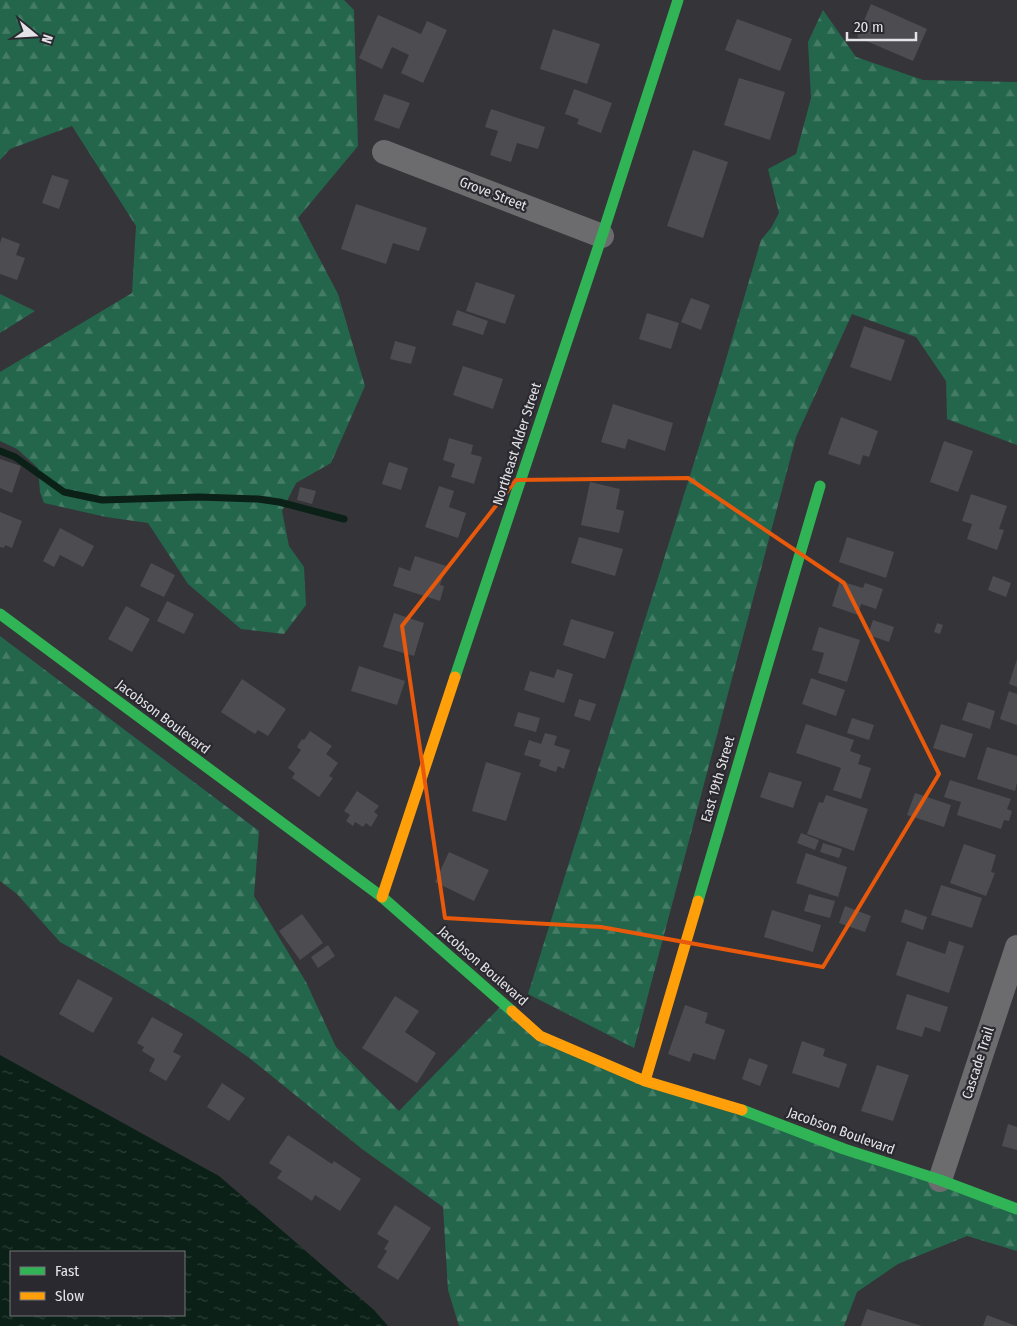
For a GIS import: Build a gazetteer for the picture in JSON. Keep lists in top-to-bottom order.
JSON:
{
  "streets": {
    "street": [
      "Grove Street",
      "Northeast Alder Street",
      "Jacobson Boulevard",
      "East 19th Street",
      "Cascade Trail"
    ]
  },
  "crossings": [
    ["Grove Street", "Northeast Alder Street"],
    ["Northeast Alder Street", "Jacobson Boulevard"],
    ["Jacobson Boulevard", "East 19th Street"],
    ["Jacobson Boulevard", "Cascade Trail"]
  ],
  "legend": ["Fast", "Slow"],
  "scale_bar": "20 m",
  "north": "right"
}
